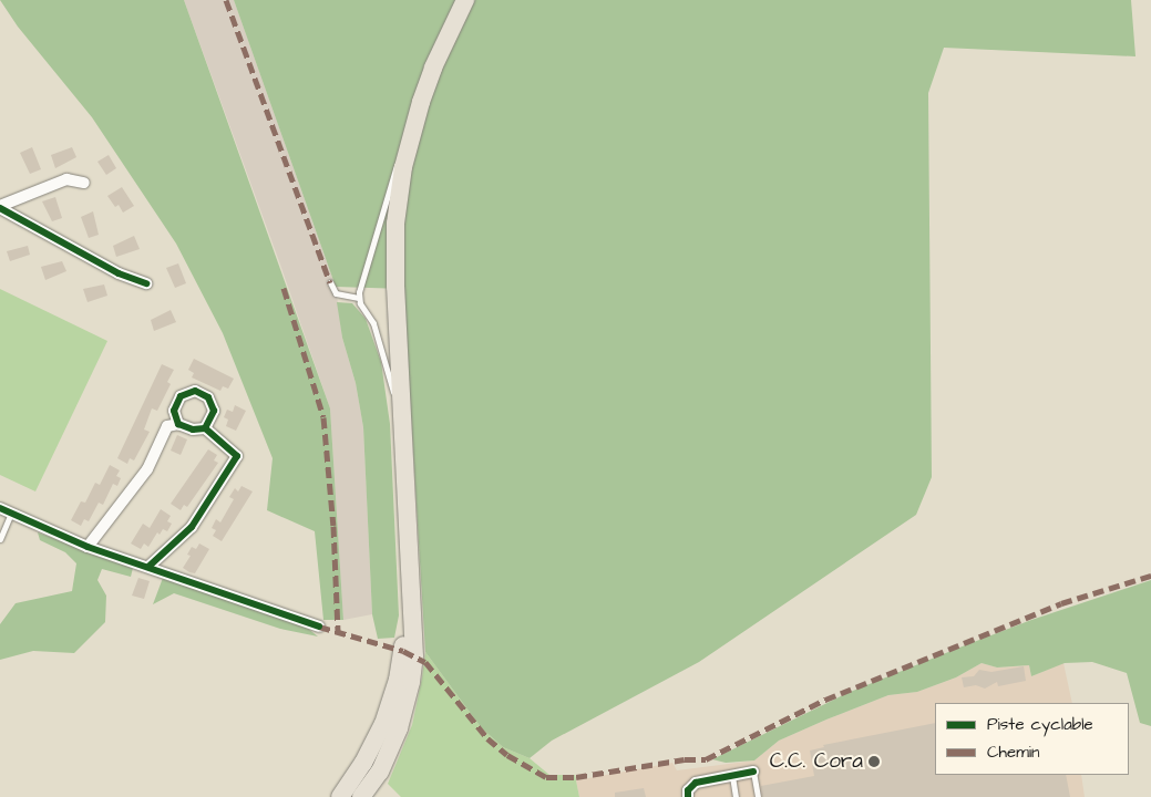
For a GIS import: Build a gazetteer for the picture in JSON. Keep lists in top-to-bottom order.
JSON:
{
  "places": ["C.C. Cora"],
  "legend": ["Piste cyclable", "Chemin"]
}
